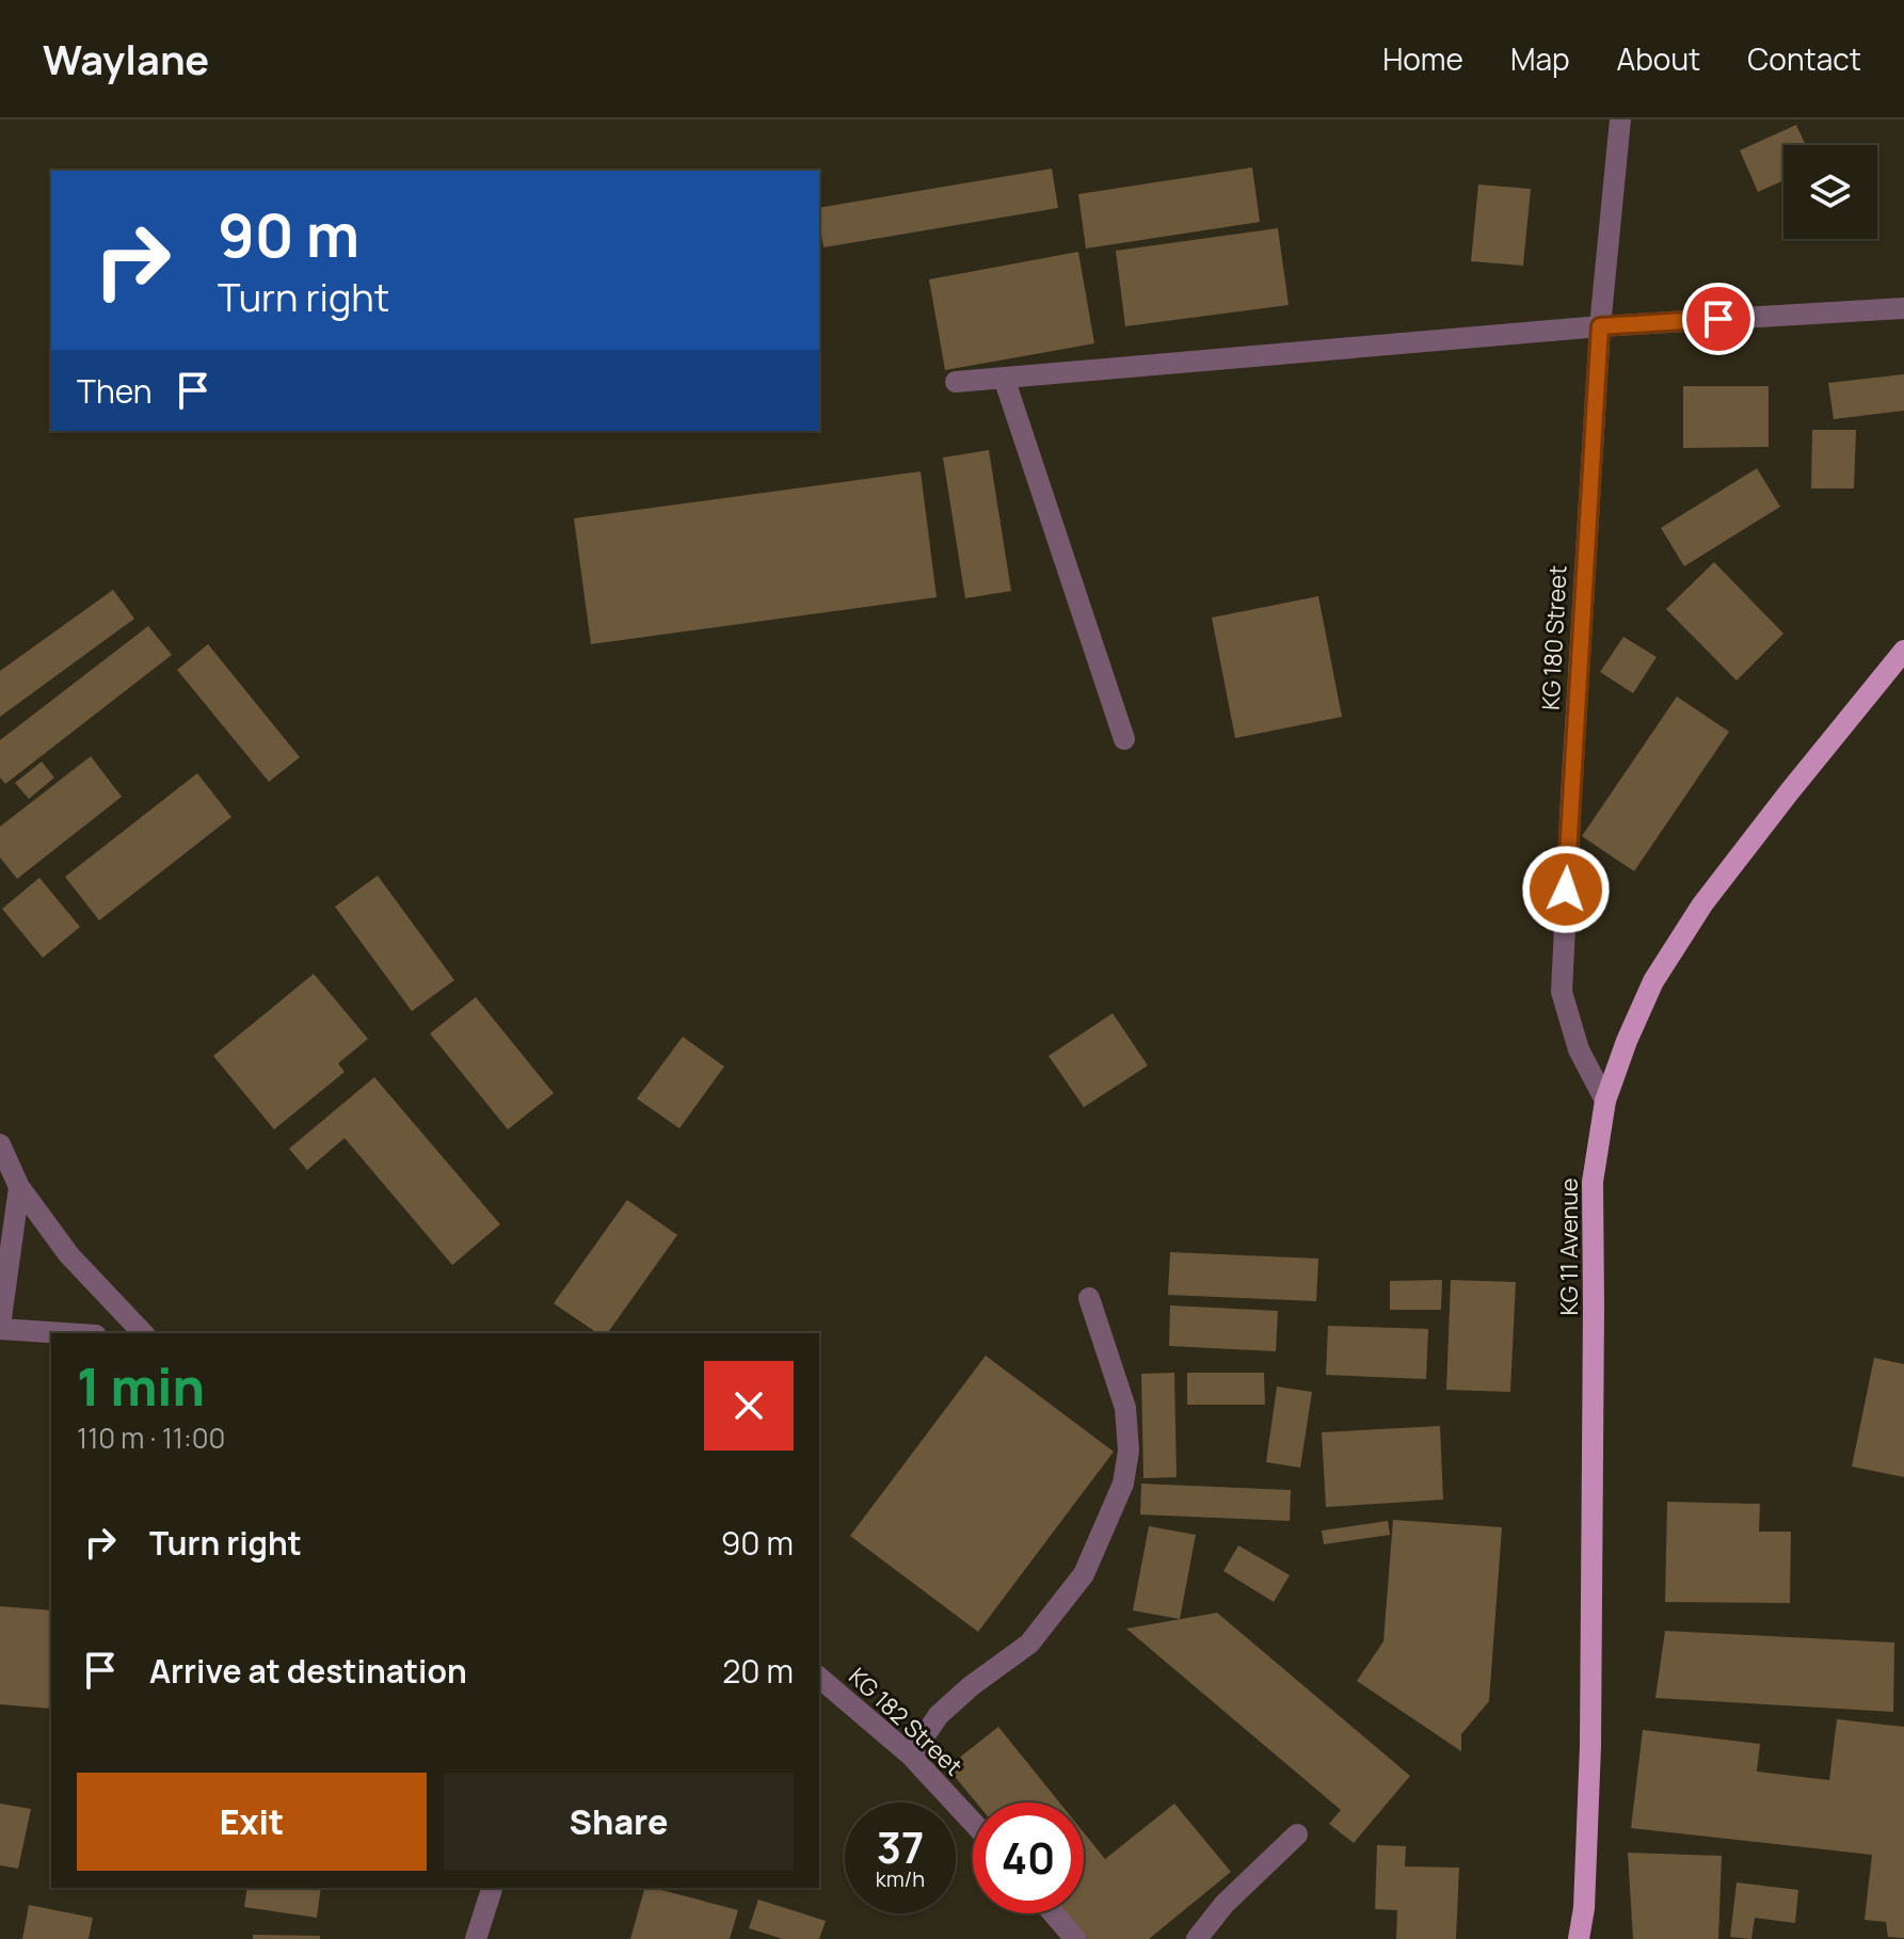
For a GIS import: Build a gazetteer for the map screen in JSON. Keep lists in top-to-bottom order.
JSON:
{
  "streets": {
    "main road": ["KG 11 Avenue"],
    "street": ["KG 180 Street", "KG 182 Street"]
  },
  "crossings": [
    ["KG 180 Street", "KG 11 Avenue"]
  ],
  "page": {
    "header": "Waylane",
    "nav": [
      "Home",
      "Map",
      "About",
      "Contact"
    ],
    "turn": ["90 m", "Turn right"],
    "then": "Then",
    "heading": ["1 min", "110 m · 11:00"],
    "list": [
      {
        "name": "Turn right",
        "value": "90 m"
      },
      {
        "name": "Arrive at destination",
        "value": "20 m"
      }
    ],
    "buttons": ["Exit", "Share"],
    "speed": "37 km/h",
    "limit": "40"
  }
}
